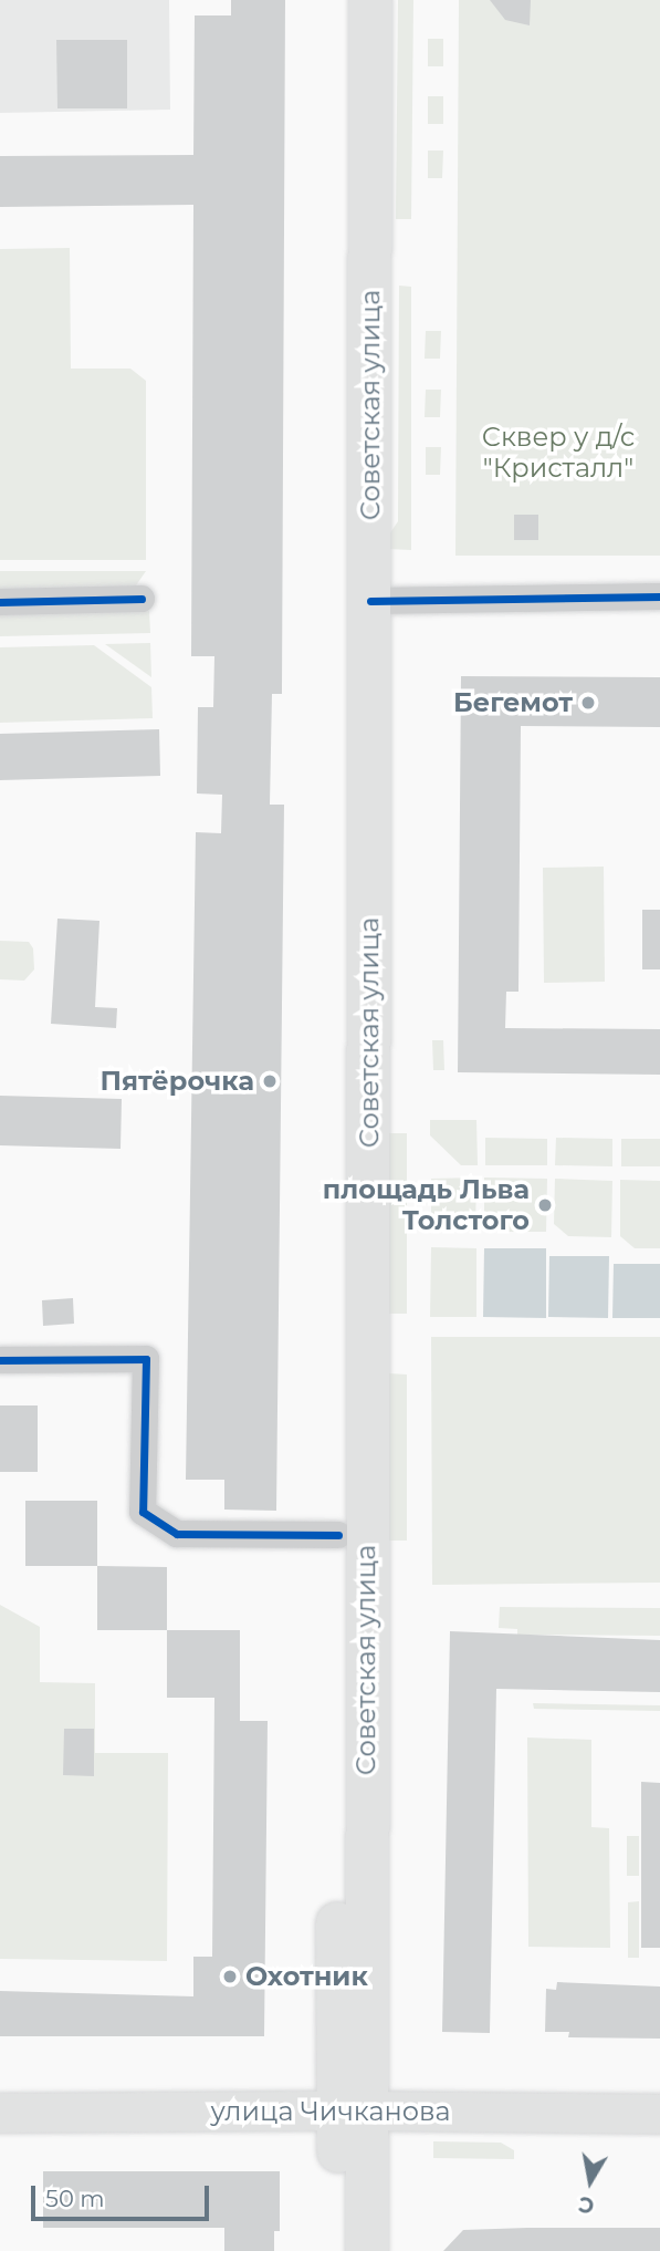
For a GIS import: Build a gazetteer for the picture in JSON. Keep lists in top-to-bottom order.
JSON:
{
  "streets": {
    "main road": ["Советская улица", "улица Чичканова"]
  },
  "crossings": [
    ["Советская улица", "улица Чичканова"]
  ],
  "parks": ["Сквер у д/с \"Кристалл\""],
  "places": [
    "Бегемот",
    "Пятёрочка",
    "площадь Льва Толстого",
    "Охотник"
  ],
  "scale_bar": "50 m",
  "north": "bottom"
}
